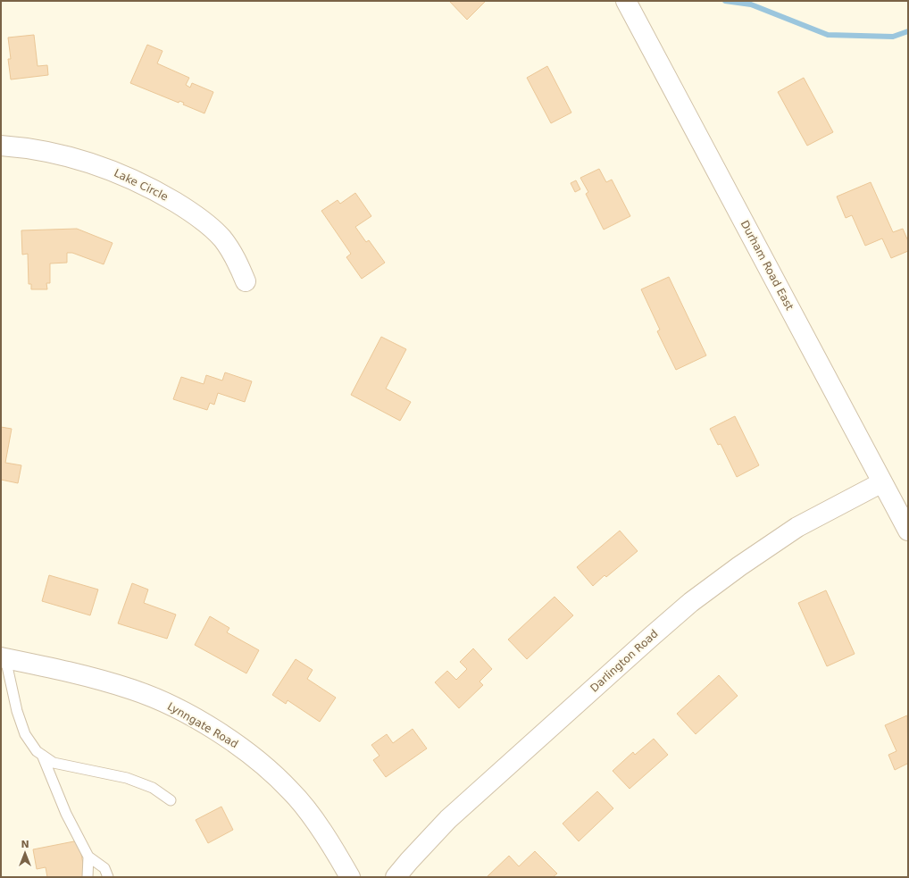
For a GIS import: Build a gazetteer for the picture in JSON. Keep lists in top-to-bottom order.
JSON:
{
  "streets": {
    "street": [
      "Lake Circle",
      "Durham Road East",
      "Darlington Road",
      "Lynngate Road"
    ]
  },
  "crossings": [
    ["Durham Road East", "Darlington Road"]
  ],
  "north": "top"
}
